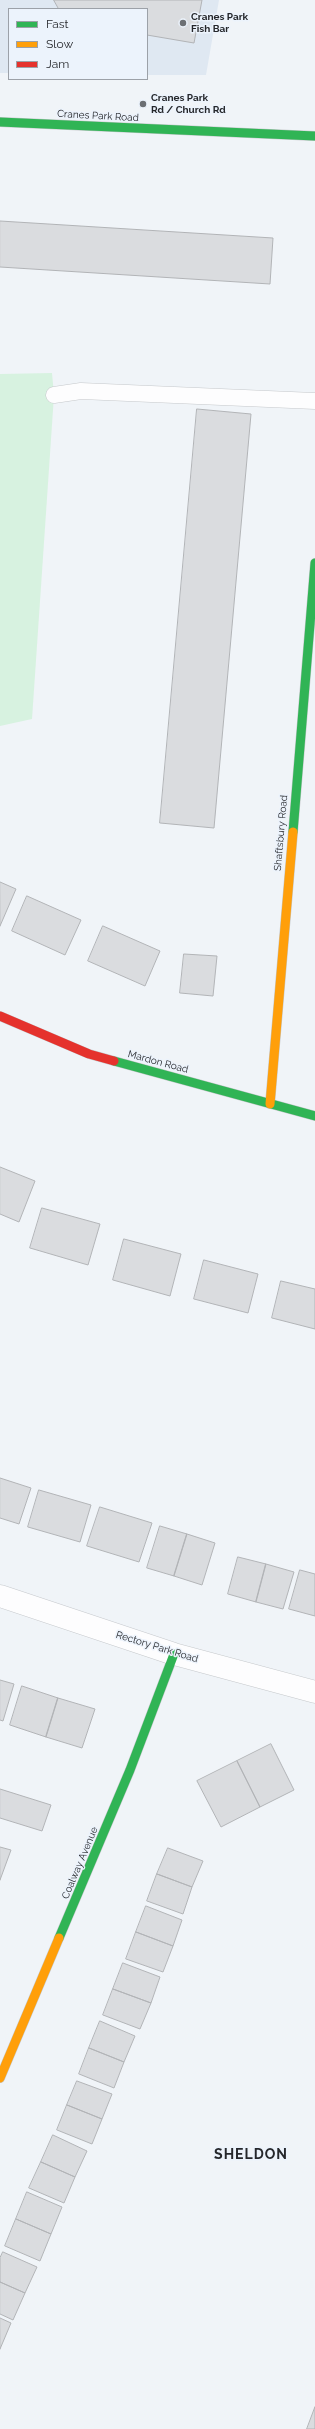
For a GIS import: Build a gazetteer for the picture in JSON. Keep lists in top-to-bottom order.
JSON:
{
  "streets": {
    "street": [
      "Cranes Park Road",
      "Shaftsbury Road",
      "Mardon Road",
      "Rectory Park Road",
      "Coalway Avenue"
    ]
  },
  "crossings": [
    ["Shaftsbury Road", "Mardon Road"],
    ["Rectory Park Road", "Coalway Avenue"]
  ],
  "districts": ["SHELDON"],
  "places": ["Cranes Park Fish Bar", "Cranes Park Rd / Church Rd"],
  "legend": ["Fast", "Slow", "Jam"]
}
